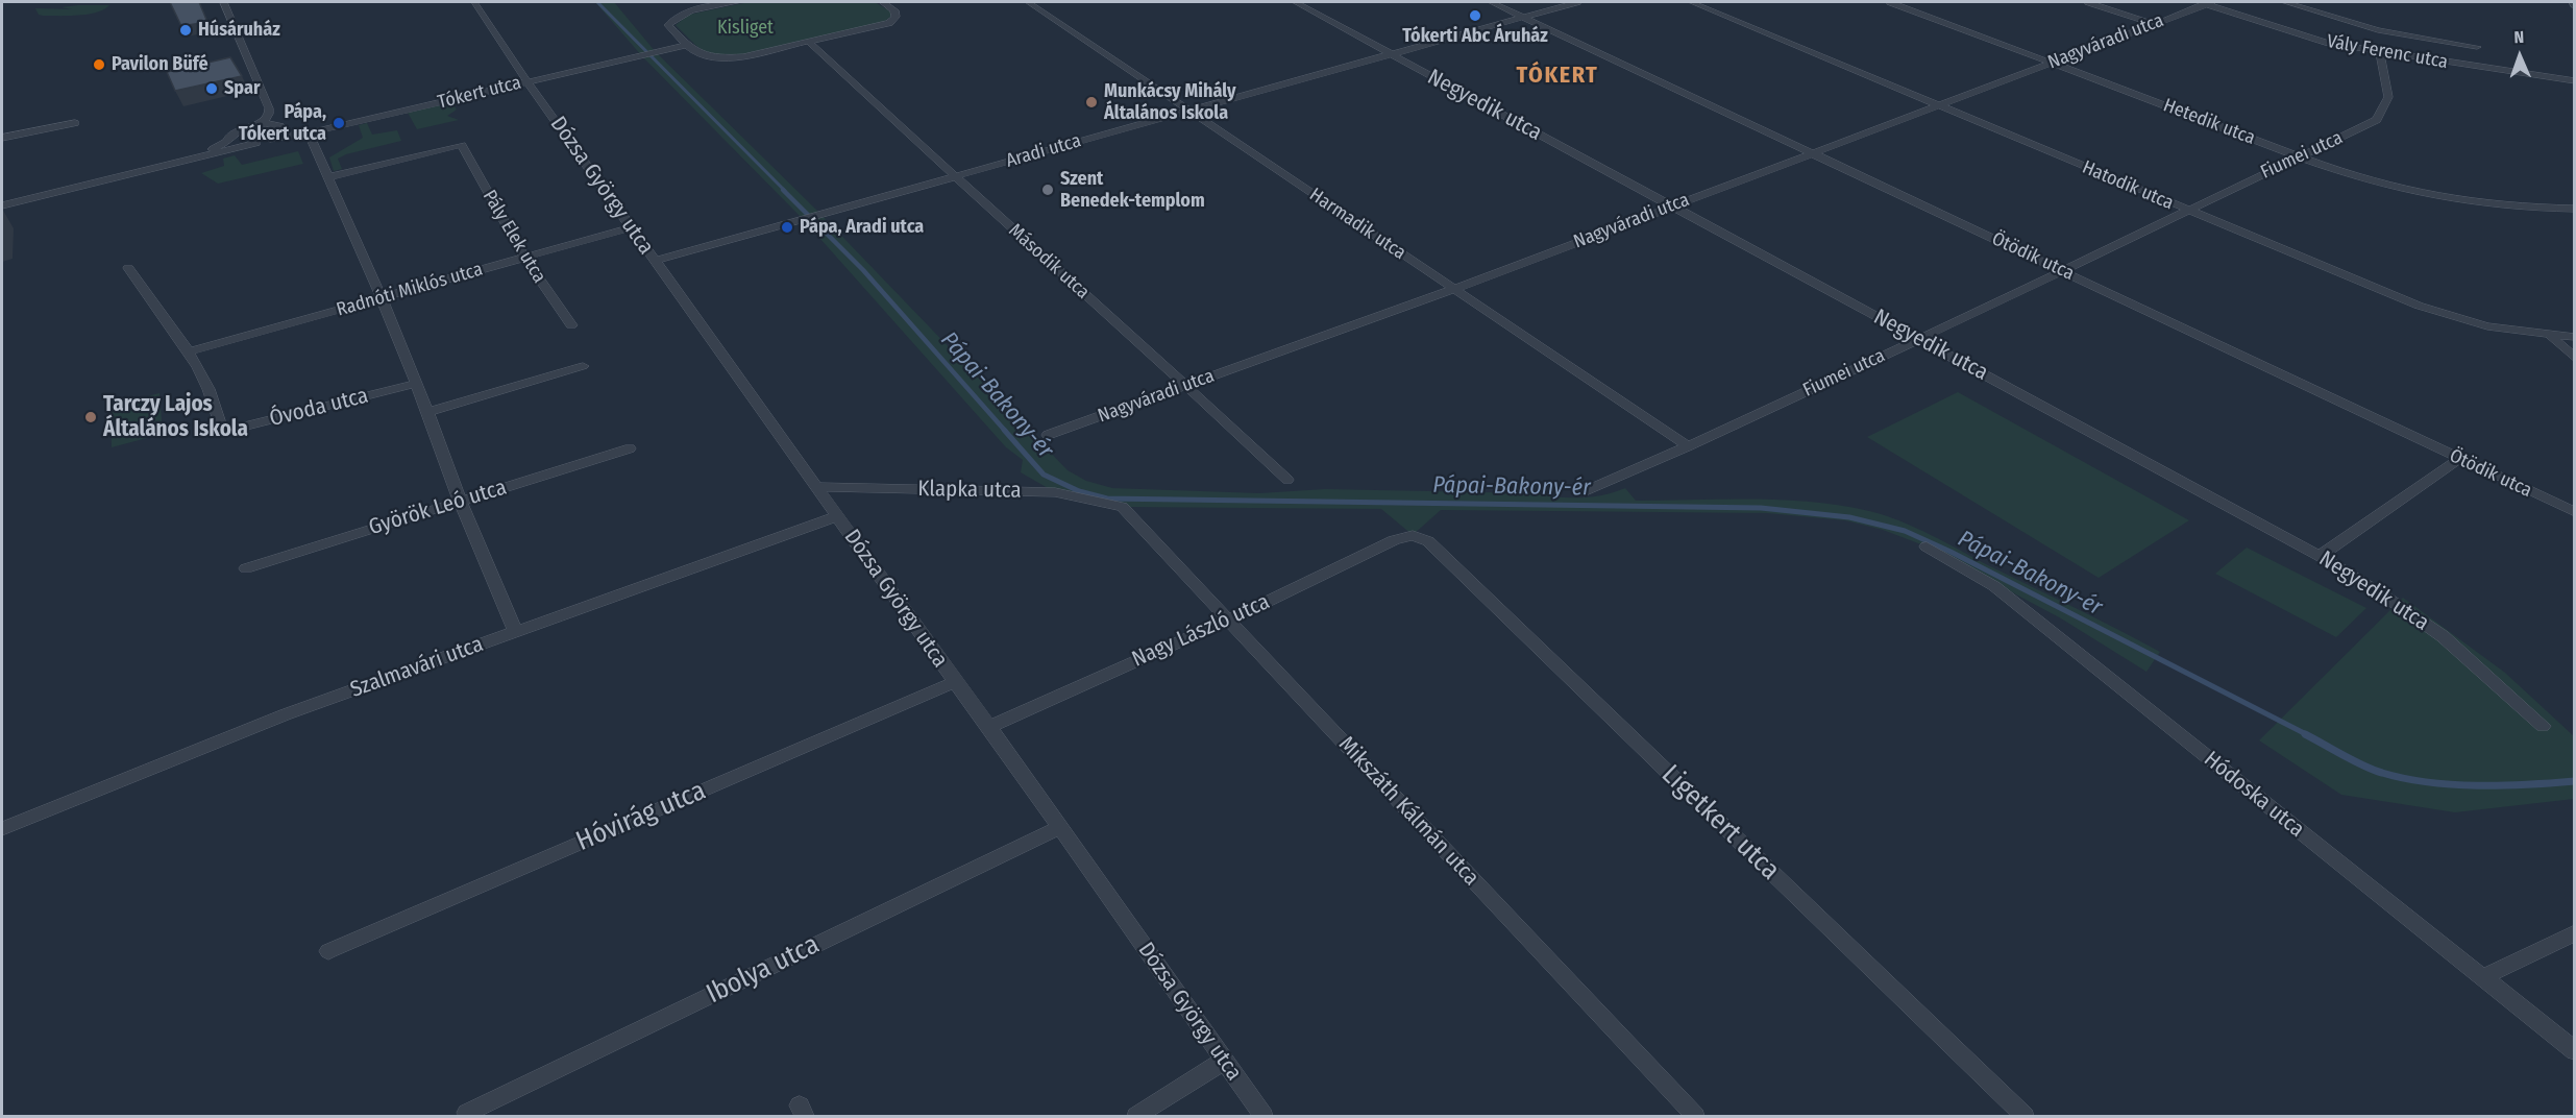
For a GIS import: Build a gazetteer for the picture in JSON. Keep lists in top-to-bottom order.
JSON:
{
  "streets": {
    "street": [
      "Nagyváradi utca",
      "Vály Ferenc utca",
      "Tókert utca",
      "Negyedik utca",
      "Hetedik utca",
      "Aradi utca",
      "Fiumei utca",
      "Dózsa György utca",
      "Hatodik utca",
      "Harmadik utca",
      "Pály Elek utca",
      "Ötödik utca",
      "Második utca",
      "Radnóti Miklós utca",
      "Óvoda utca",
      "Klapka utca",
      "Györök Leó utca",
      "Nagy László utca",
      "Szalmavári utca",
      "Hódoska utca",
      "Mikszáth Kálmán utca",
      "Hóvirág utca",
      "Ligetkert utca",
      "Ibolya utca"
    ]
  },
  "crossings": [
    ["Nagyváradi utca", "Vály Ferenc utca"],
    ["Nagyváradi utca", "Negyedik utca"],
    ["Nagyváradi utca", "Hetedik utca"],
    ["Nagyváradi utca", "Hatodik utca"],
    ["Nagyváradi utca", "Harmadik utca"],
    ["Nagyváradi utca", "Ötödik utca"],
    ["Nagyváradi utca", "Második utca"],
    ["Vály Ferenc utca", "Fiumei utca"],
    ["Tókert utca", "Dózsa György utca"],
    ["Negyedik utca", "Aradi utca"],
    ["Negyedik utca", "Fiumei utca"],
    ["Hetedik utca", "Fiumei utca"],
    ["Aradi utca", "Dózsa György utca"],
    ["Aradi utca", "Harmadik utca"],
    ["Aradi utca", "Ötödik utca"],
    ["Aradi utca", "Második utca"],
    ["Fiumei utca", "Hatodik utca"],
    ["Fiumei utca", "Harmadik utca"],
    ["Fiumei utca", "Ötödik utca"],
    ["Dózsa György utca", "Radnóti Miklós utca"],
    ["Dózsa György utca", "Klapka utca"],
    ["Dózsa György utca", "Nagy László utca"],
    ["Dózsa György utca", "Szalmavári utca"],
    ["Dózsa György utca", "Hóvirág utca"],
    ["Dózsa György utca", "Ibolya utca"],
    ["Pály Elek utca", "Radnóti Miklós utca"],
    ["Radnóti Miklós utca", "Óvoda utca"],
    ["Klapka utca", "Mikszáth Kálmán utca"],
    ["Nagy László utca", "Mikszáth Kálmán utca"],
    ["Nagy László utca", "Ligetkert utca"]
  ],
  "districts": ["TÓKERT"],
  "water": ["Pápai-Bakony-ér"],
  "parks": ["Kisliget"],
  "places": [
    "Tókerti Abc Áruház",
    "Húsáruház",
    "Pavilon Büfé",
    "Spar",
    "Munkácsy Mihály Általános Iskola",
    "Pápa, Tókert utca",
    "Szent Benedek-templom",
    "Pápa, Aradi utca",
    "Tarczy Lajos Általános Iskola"
  ],
  "north": "top"
}
